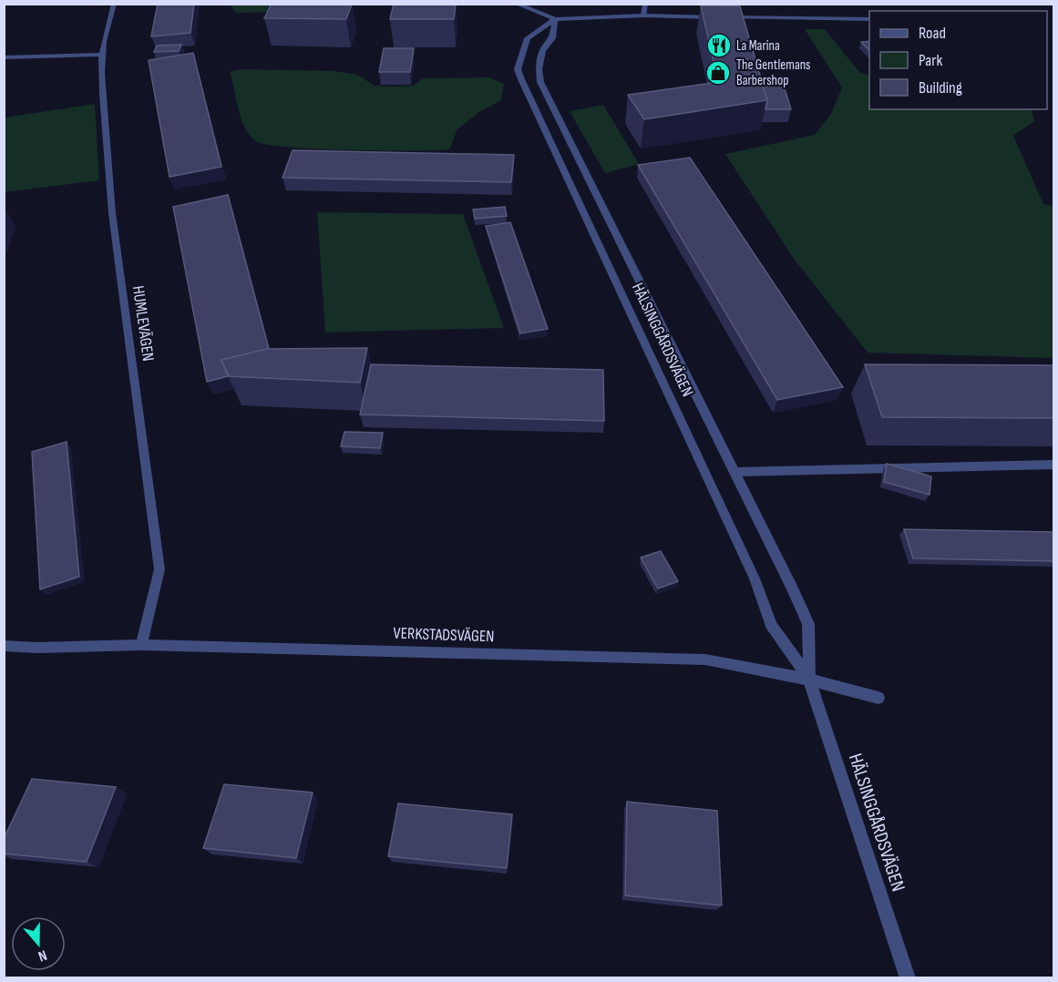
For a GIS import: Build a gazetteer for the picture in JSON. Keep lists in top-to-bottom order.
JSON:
{
  "streets": {
    "street": ["HUMLEVÄGEN", "HÄLSINGGÅRDSVÄGEN", "VERKSTADSVÄGEN"]
  },
  "crossings": [
    ["HUMLEVÄGEN", "VERKSTADSVÄGEN"],
    ["HÄLSINGGÅRDSVÄGEN", "VERKSTADSVÄGEN"]
  ],
  "places": {
    "restaurant": ["La Marina"],
    "shop": ["The Gentlemans Barbershop"]
  },
  "legend": ["Road", "Park", "Building"],
  "north": "bottom"
}
